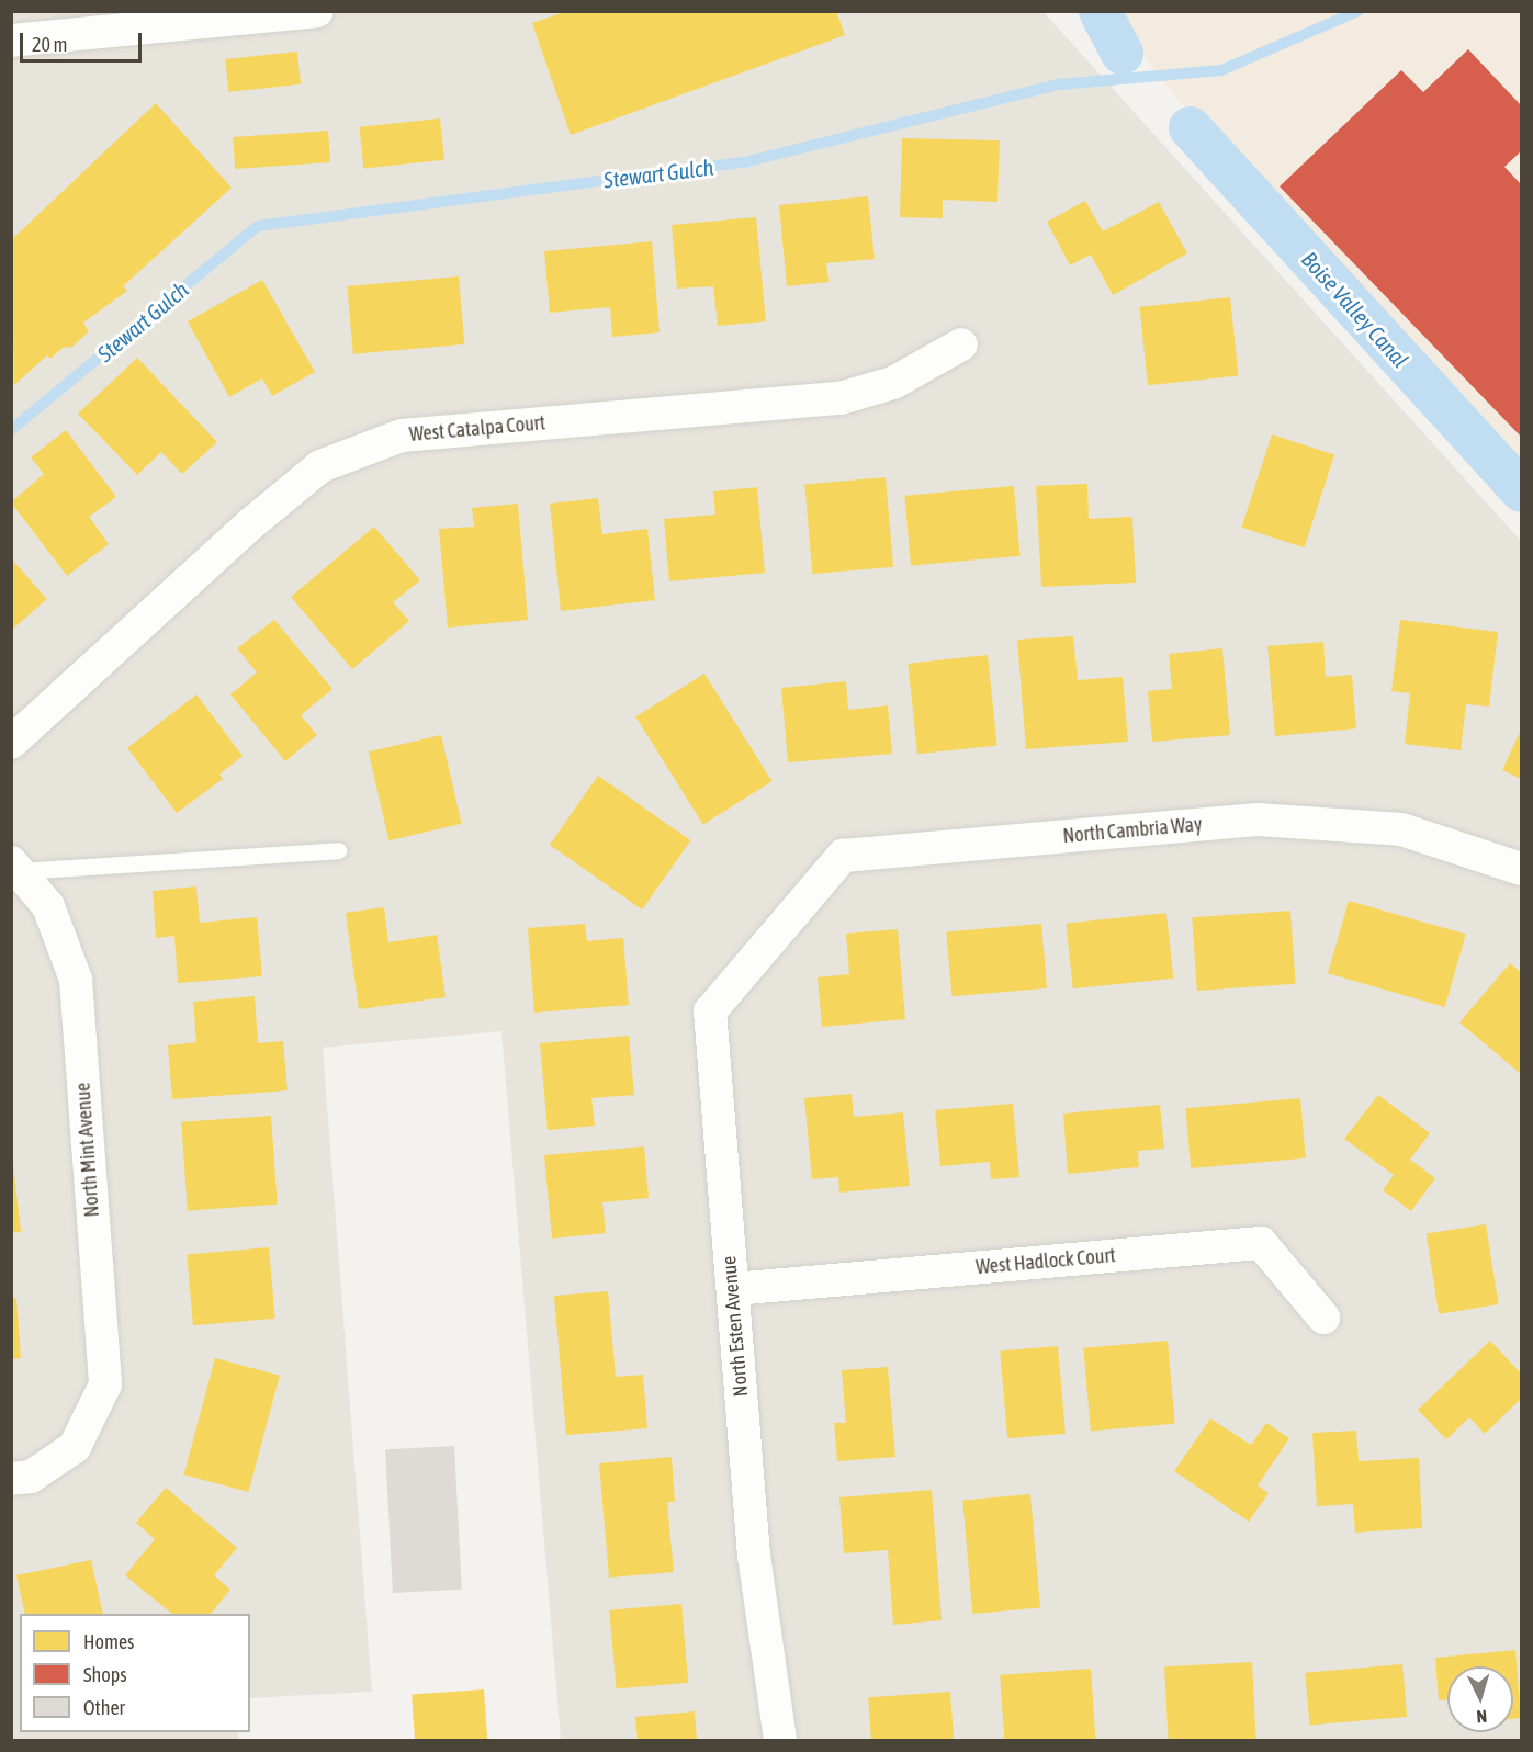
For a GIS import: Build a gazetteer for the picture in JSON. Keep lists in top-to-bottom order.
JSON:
{
  "streets": {
    "street": [
      "West Catalpa Court",
      "North Cambria Way",
      "North Mint Avenue",
      "West Hadlock Court",
      "North Esten Avenue"
    ]
  },
  "crossings": [
    ["North Cambria Way", "North Esten Avenue"],
    ["West Hadlock Court", "North Esten Avenue"]
  ],
  "water": ["Stewart Gulch", "Boise Valley Canal"],
  "legend": ["Homes", "Shops", "Other"],
  "scale_bar": "20 m",
  "north": "bottom"
}
